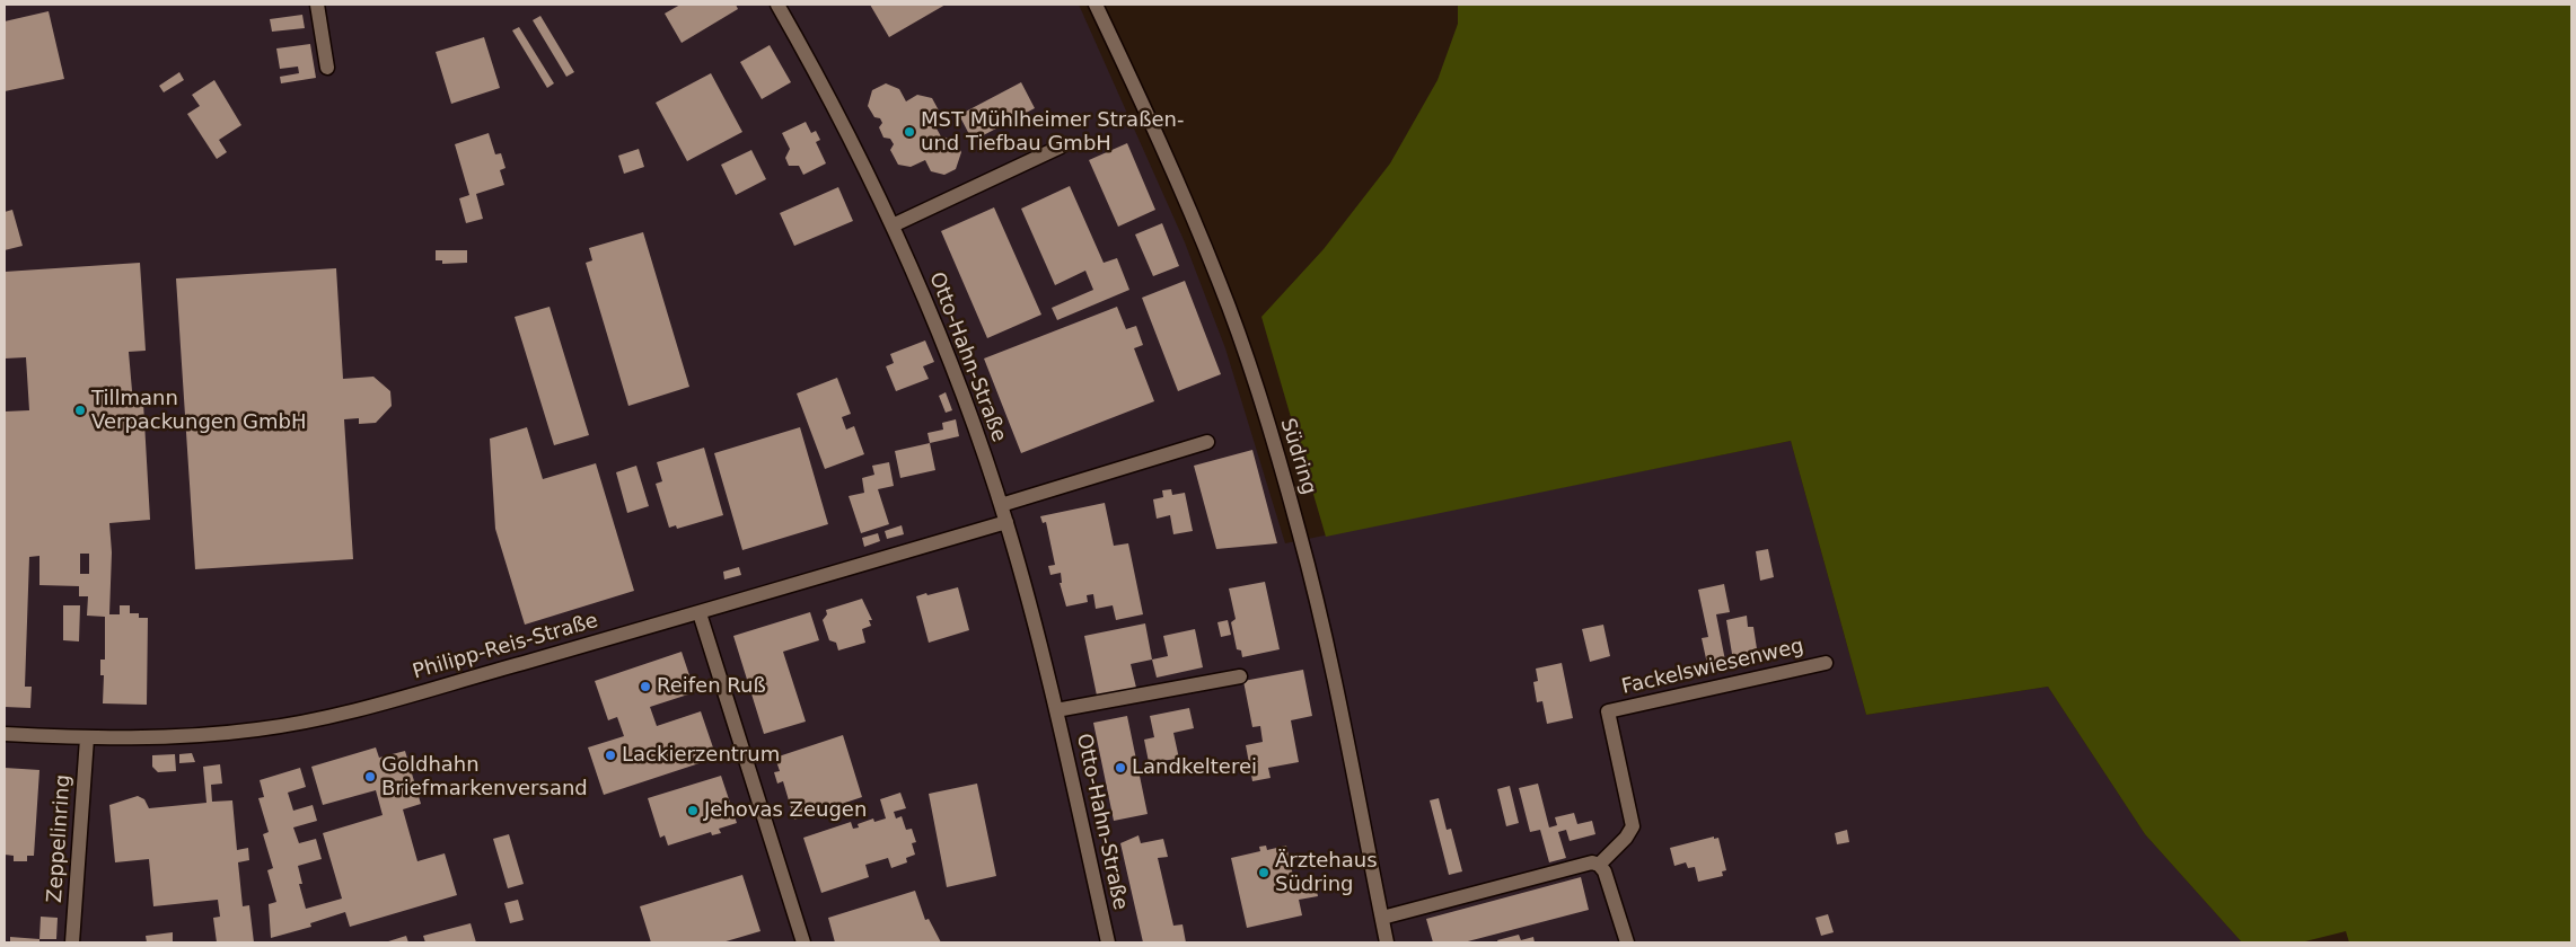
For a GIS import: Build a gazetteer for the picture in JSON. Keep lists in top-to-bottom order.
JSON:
{
  "streets": {
    "street": [
      "Otto-Hahn-Straße",
      "Südring",
      "Philipp-Reis-Straße",
      "Fackelswiesenweg",
      "Zeppelinring"
    ]
  },
  "crossings": [
    ["Otto-Hahn-Straße", "Philipp-Reis-Straße"],
    ["Philipp-Reis-Straße", "Zeppelinring"]
  ],
  "places": [
    "MST Mühlheimer Straßen- und Tiefbau GmbH",
    "Tillmann Verpackungen GmbH",
    "Reifen Ruß",
    "Lackierzentrum",
    "Landkelterei",
    "Goldhahn Briefmarkenversand",
    "Jehovas Zeugen",
    "Ärztehaus Südring"
  ]
}
